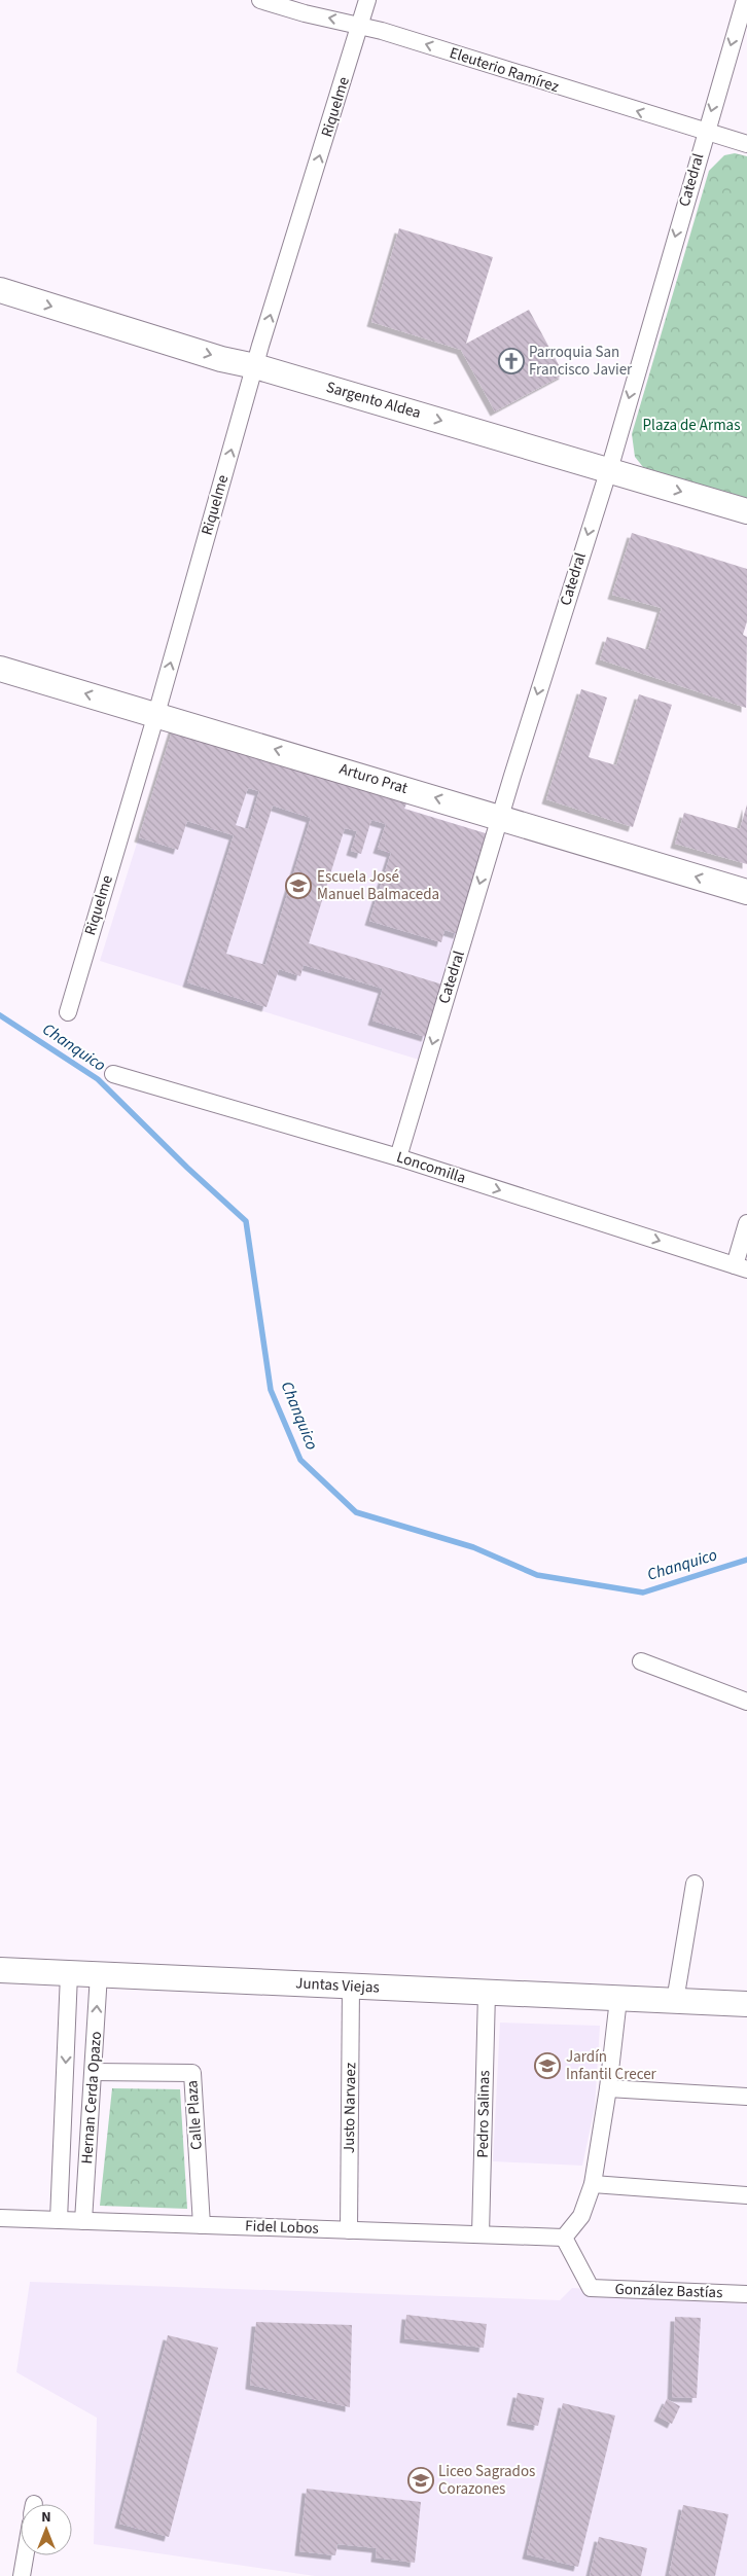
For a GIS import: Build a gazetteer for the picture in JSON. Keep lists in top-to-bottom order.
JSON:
{
  "streets": {
    "street": [
      "Eleuterio Ramírez",
      "Riquelme",
      "Catedral",
      "Sargento Aldea",
      "Arturo Prat",
      "Loncomilla",
      "Juntas Viejas",
      "Hernan Cerda Opazo",
      "Justo Narvaez",
      "Pedro Salinas",
      "Calle Plaza",
      "Fidel Lobos",
      "González Bastías"
    ]
  },
  "crossings": [
    ["Eleuterio Ramírez", "Riquelme"],
    ["Eleuterio Ramírez", "Catedral"],
    ["Riquelme", "Sargento Aldea"],
    ["Riquelme", "Arturo Prat"],
    ["Catedral", "Sargento Aldea"],
    ["Catedral", "Arturo Prat"],
    ["Catedral", "Loncomilla"],
    ["Juntas Viejas", "Hernan Cerda Opazo"],
    ["Juntas Viejas", "Justo Narvaez"],
    ["Juntas Viejas", "Pedro Salinas"],
    ["Hernan Cerda Opazo", "Calle Plaza"],
    ["Hernan Cerda Opazo", "Fidel Lobos"],
    ["Justo Narvaez", "Fidel Lobos"],
    ["Pedro Salinas", "Fidel Lobos"],
    ["Calle Plaza", "Fidel Lobos"],
    ["Fidel Lobos", "González Bastías"]
  ],
  "one_way": [
    "Eleuterio Ramírez",
    "Riquelme",
    "Catedral",
    "Sargento Aldea",
    "Arturo Prat",
    "Loncomilla"
  ],
  "water": ["Chanquico"],
  "parks": ["Plaza de Armas"],
  "places": {
    "church": ["Parroquia San Francisco Javier"],
    "school or university": ["Escuela José Manuel Balmaceda", "Jardín Infantil Crecer", "Liceo Sagrados Corazones"]
  },
  "north": "top"
}
